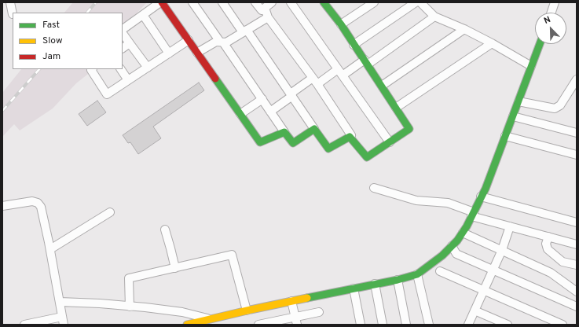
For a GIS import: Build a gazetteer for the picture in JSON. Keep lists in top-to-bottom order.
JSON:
{
  "legend": ["Fast", "Slow", "Jam"],
  "north": "top left"
}
